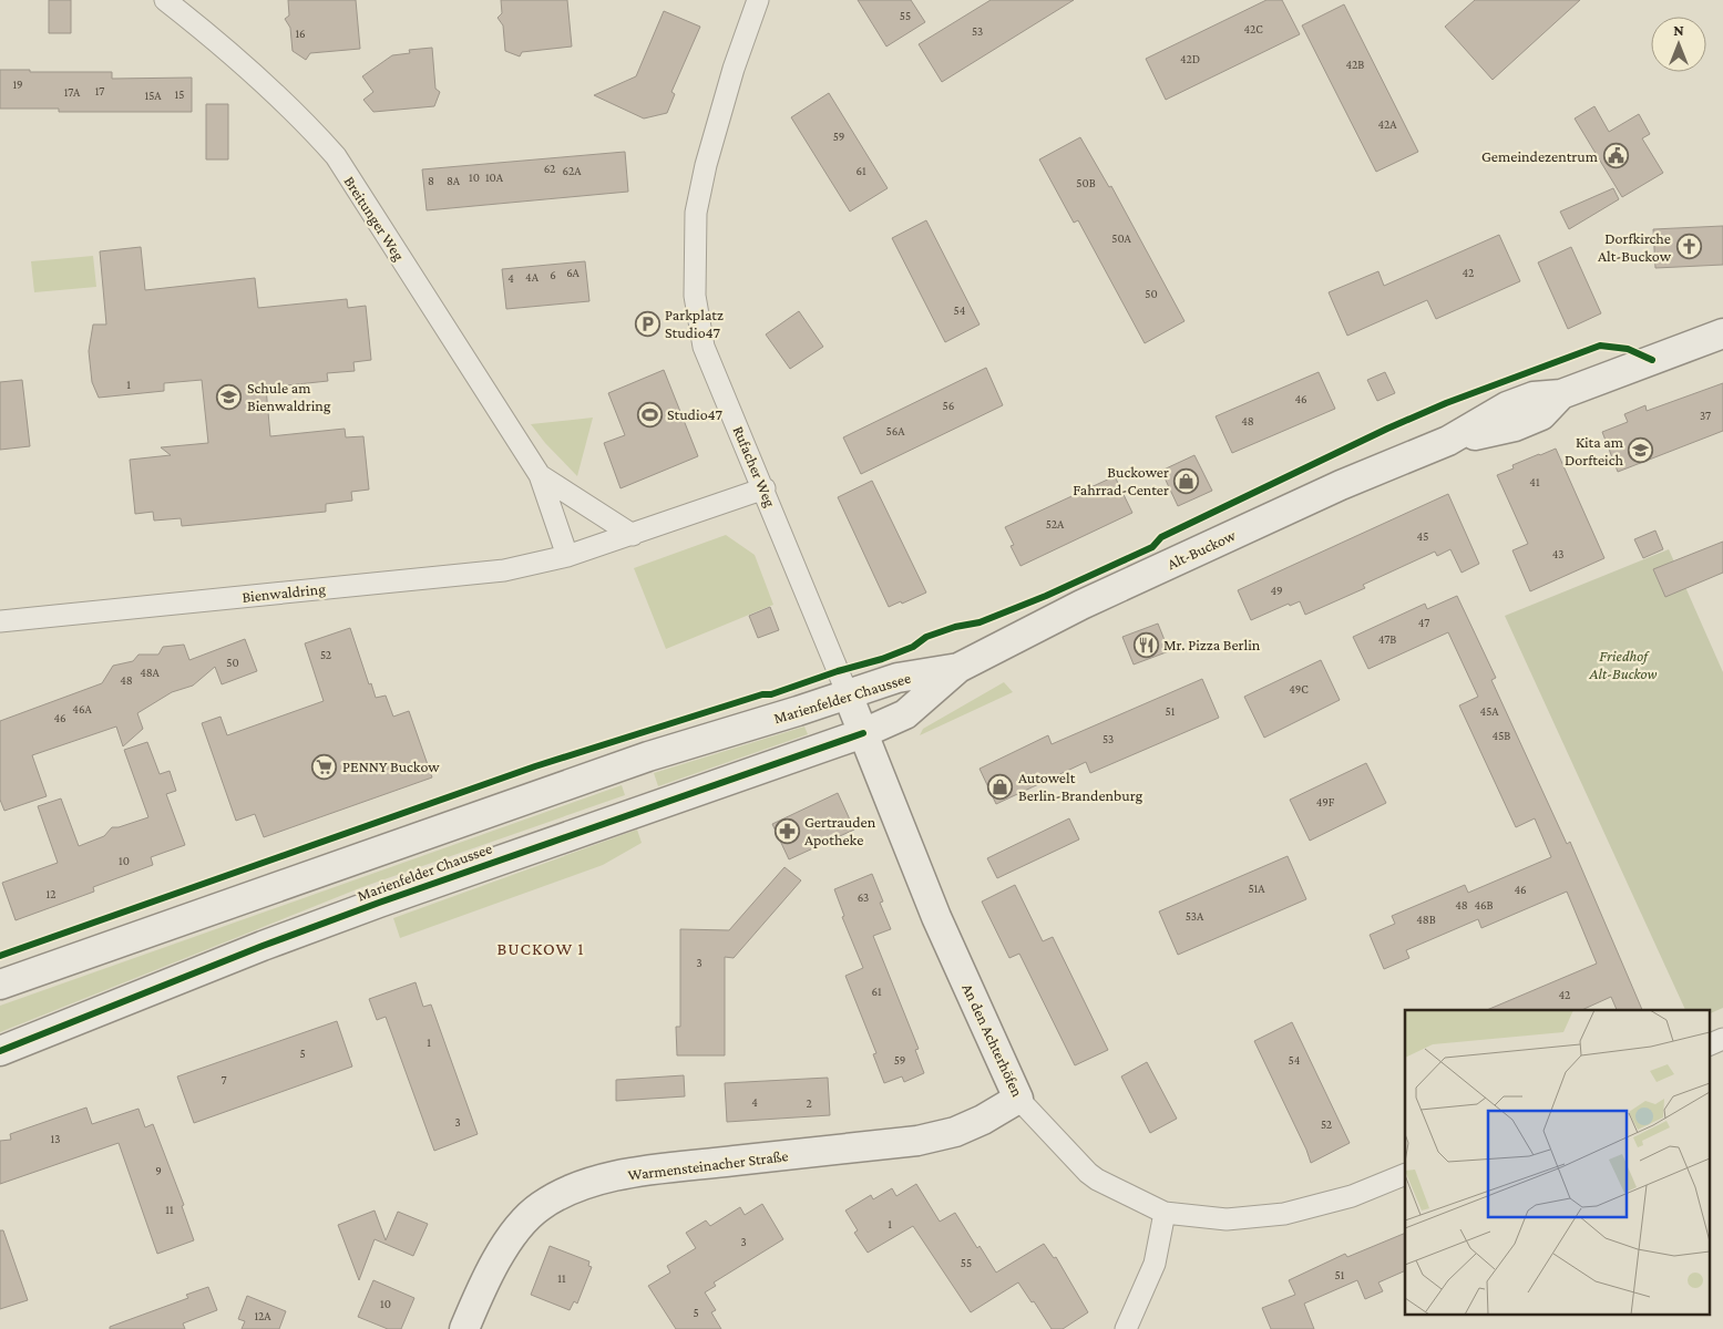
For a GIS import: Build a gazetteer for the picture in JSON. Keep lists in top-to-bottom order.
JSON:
{
  "streets": {
    "main road": [
      "Rufacher Weg",
      "Alt-Buckow",
      "Marienfelder Chaussee",
      "An den Achterhöfen",
      "Warmensteinacher Straße"
    ],
    "street": ["Breitunger Weg", "Bienwaldring"]
  },
  "crossings": [
    ["Breitunger Weg", "Bienwaldring"],
    ["Rufacher Weg", "Marienfelder Chaussee"],
    ["Rufacher Weg", "An den Achterhöfen"],
    ["Alt-Buckow", "Marienfelder Chaussee"],
    ["Marienfelder Chaussee", "An den Achterhöfen"],
    ["An den Achterhöfen", "Warmensteinacher Straße"]
  ],
  "districts": ["BUCKOW 1"],
  "parks": ["Friedhof Alt-Buckow"],
  "places": {
    "public building": ["Gemeindezentrum"],
    "church": ["Dorfkirche Alt-Buckow"],
    "parking": ["Parkplatz Studio47"],
    "school or university": ["Schule am Bienwaldring", "Kita am Dorfteich"],
    "sports": ["Studio47"],
    "shop": ["Buckower Fahrrad-Center", "Autowelt Berlin-Brandenburg"],
    "restaurant": ["Mr. Pizza Berlin"],
    "supermarket": ["PENNY Buckow"],
    "pharmacy": ["Gertrauden Apotheke"]
  },
  "house_numbers": [
    "55",
    "42C",
    "53",
    "16",
    "42D",
    "42B",
    "19",
    "17",
    "17A",
    "15",
    "15A",
    "42A",
    "59",
    "62",
    "62A",
    "61",
    "10",
    "10A",
    "8",
    "8A",
    "50B",
    "50A",
    "6A",
    "42",
    "6",
    "4A",
    "4",
    "50",
    "54",
    "1",
    "46",
    "56",
    "37",
    "48",
    "56A",
    "41",
    "52A",
    "45",
    "43",
    "49",
    "47",
    "47B",
    "52",
    "50",
    "48A",
    "48",
    "49C",
    "46A",
    "51",
    "45A",
    "46",
    "45B",
    "53",
    "49F",
    "10",
    "51A",
    "46",
    "12",
    "63",
    "48",
    "46B",
    "53A",
    "48B",
    "3",
    "61",
    "42",
    "1",
    "5",
    "59",
    "54",
    "7",
    "4",
    "2",
    "3",
    "52",
    "13",
    "9",
    "11",
    "1",
    "3",
    "55",
    "51",
    "11",
    "10",
    "5",
    "12A"
  ],
  "north": "top"
}
